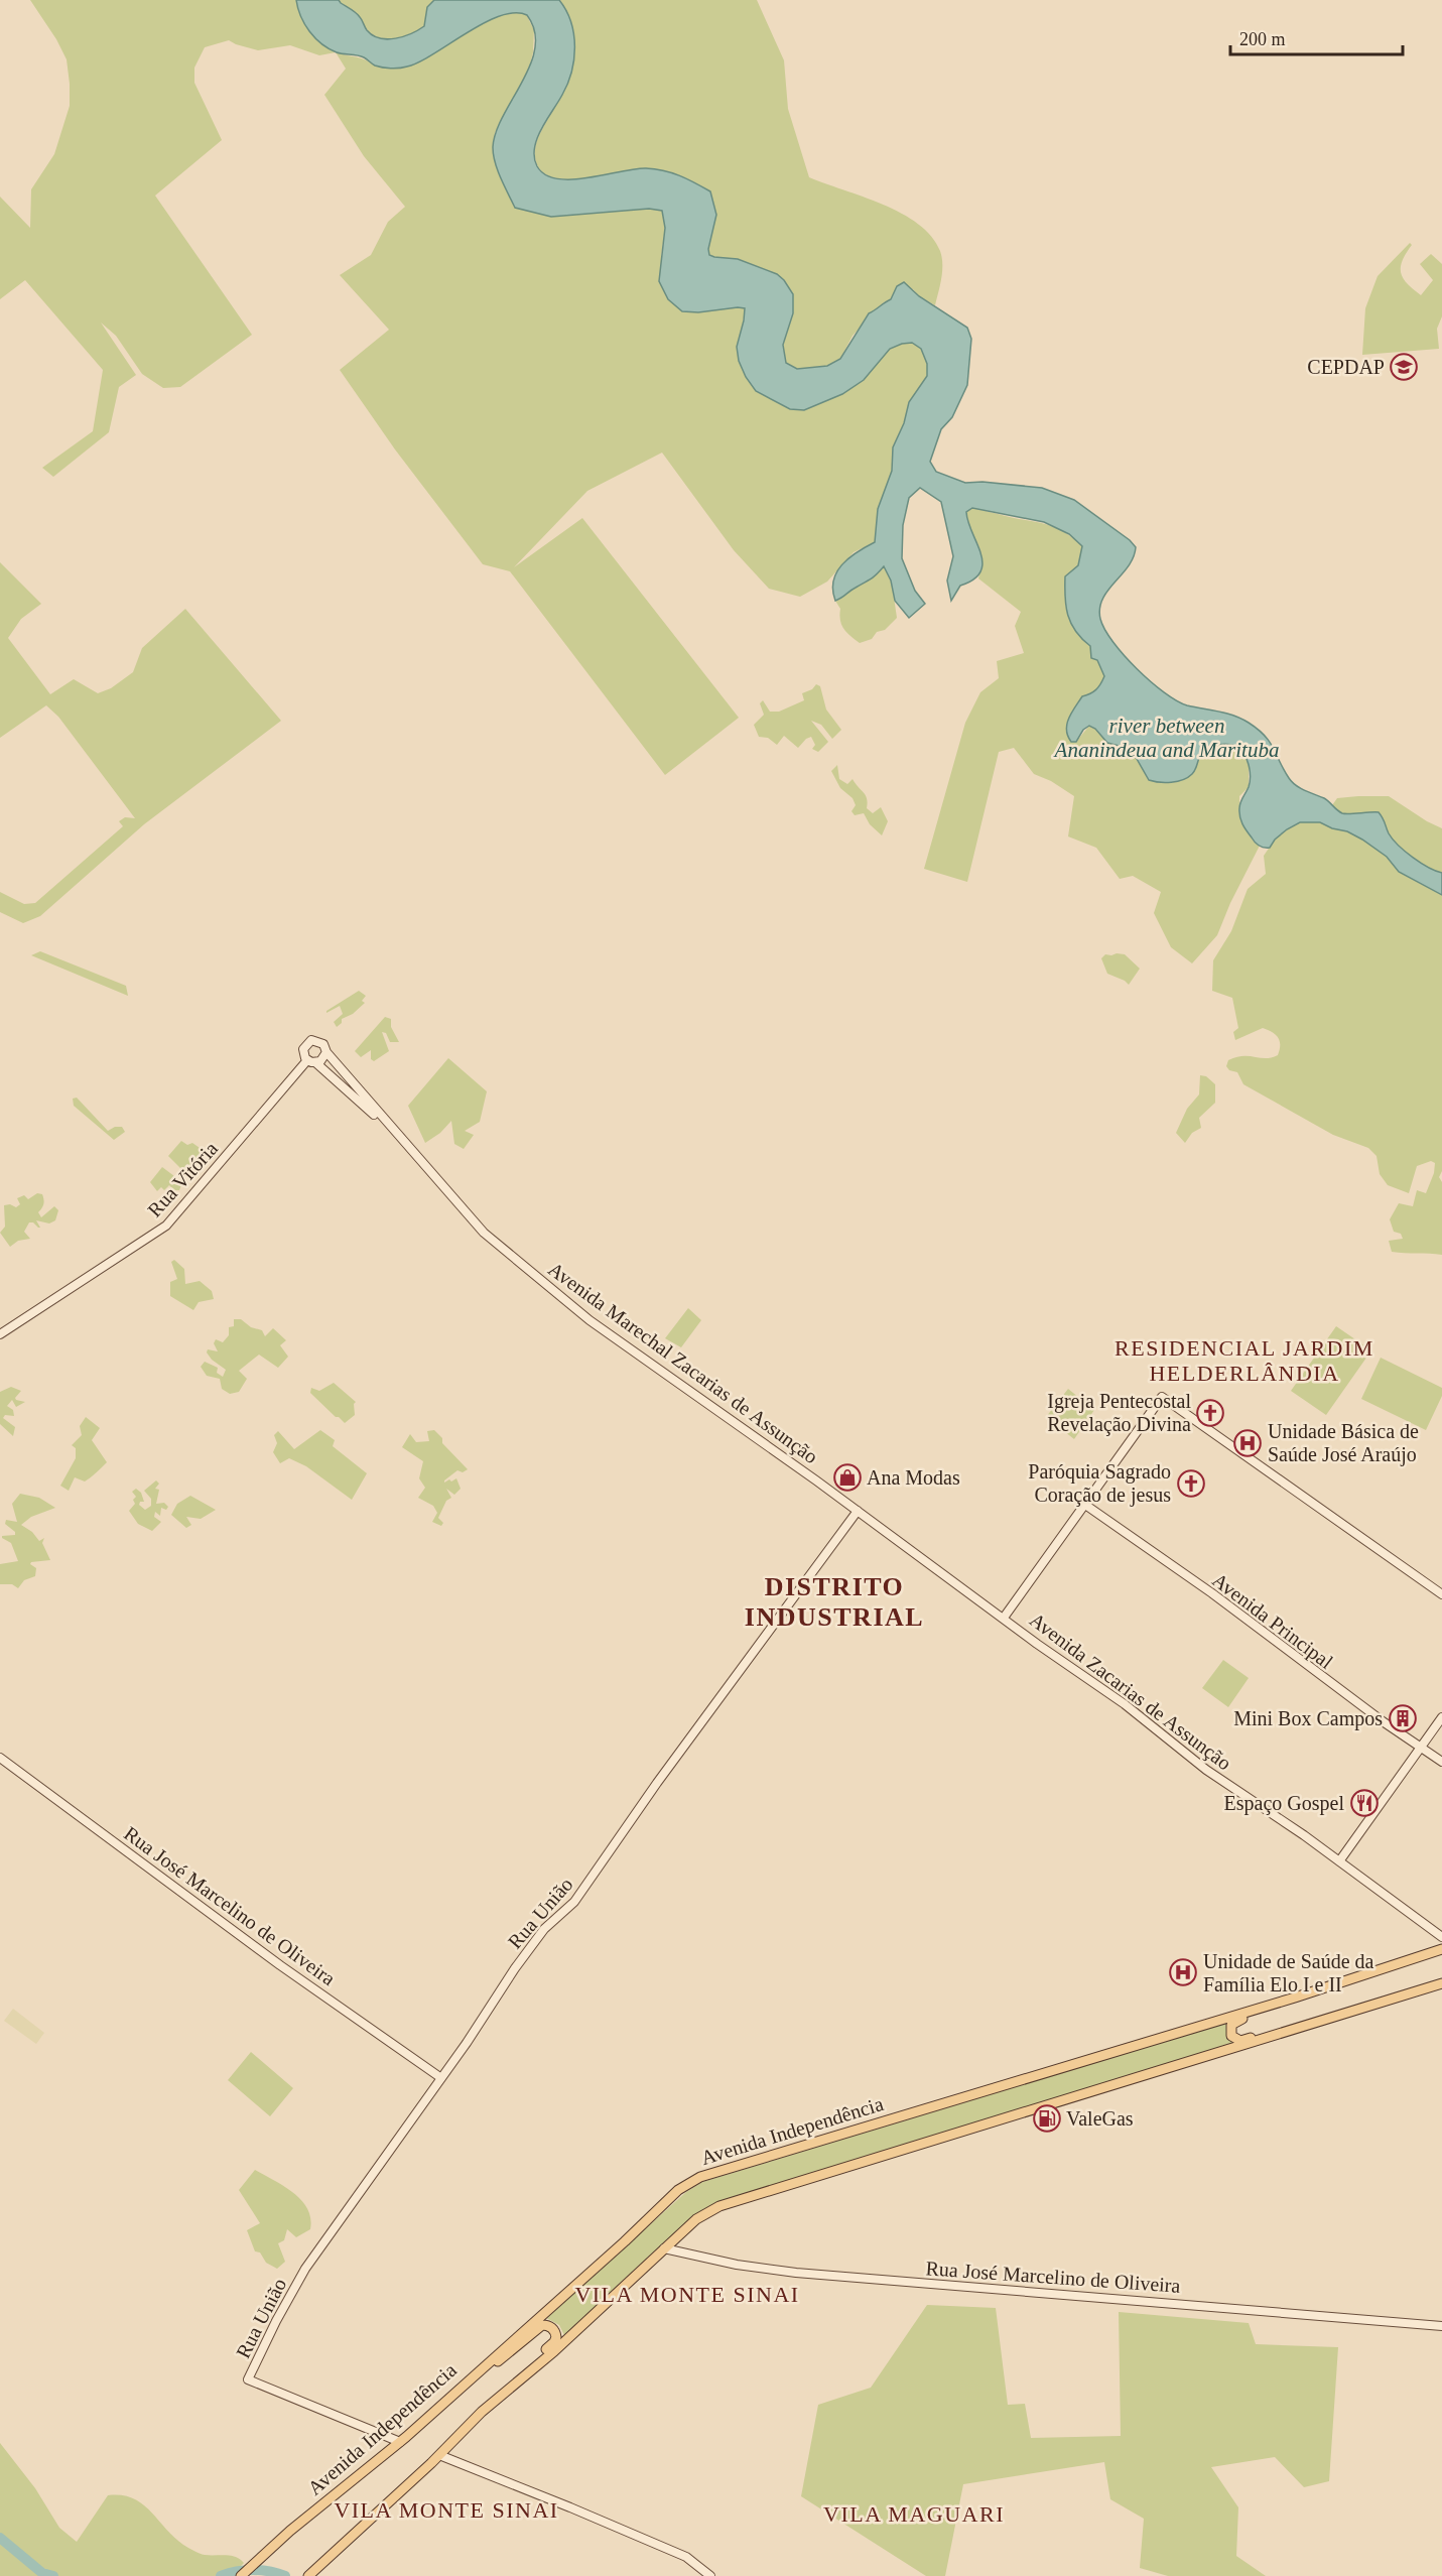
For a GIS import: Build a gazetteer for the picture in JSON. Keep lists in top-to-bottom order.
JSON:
{
  "streets": {
    "main road": ["Avenida Independência"],
    "street": [
      "Rua Vitória",
      "Avenida Marechal Zacarias de Assunção",
      "Avenida Principal",
      "Avenida Zacarias de Assunção",
      "Rua José Marcelino de Oliveira",
      "Rua União"
    ]
  },
  "crossings": [
    ["Rua Vitória", "Avenida Marechal Zacarias de Assunção"],
    ["Avenida Marechal Zacarias de Assunção", "Avenida Zacarias de Assunção"],
    ["Avenida Marechal Zacarias de Assunção", "Rua União"],
    ["Rua José Marcelino de Oliveira", "Rua União"],
    ["Rua União", "Avenida Independência"]
  ],
  "districts": [
    "RESIDENCIAL JARDIM HELDERLÂNDIA",
    "DISTRITO INDUSTRIAL",
    "VILA MONTE SINAI",
    "VILA MONTE SINAI",
    "VILA MAGUARI"
  ],
  "water": ["river between Ananindeua and Marituba"],
  "places": {
    "school or university": ["CEPDAP"],
    "church": ["Igreja Pentecostal Revelação Divina", "Paróquia Sagrado Coração de jesus"],
    "hospital": ["Unidade Básica de Saúde José Araújo", "Unidade de Saúde da Família Elo I e II"],
    "shop": ["Ana Modas"],
    "building": ["Mini Box Campos"],
    "restaurant": ["Espaço Gospel"],
    "fuel station": ["ValeGas"]
  },
  "scale_bar": "200 m"
}
